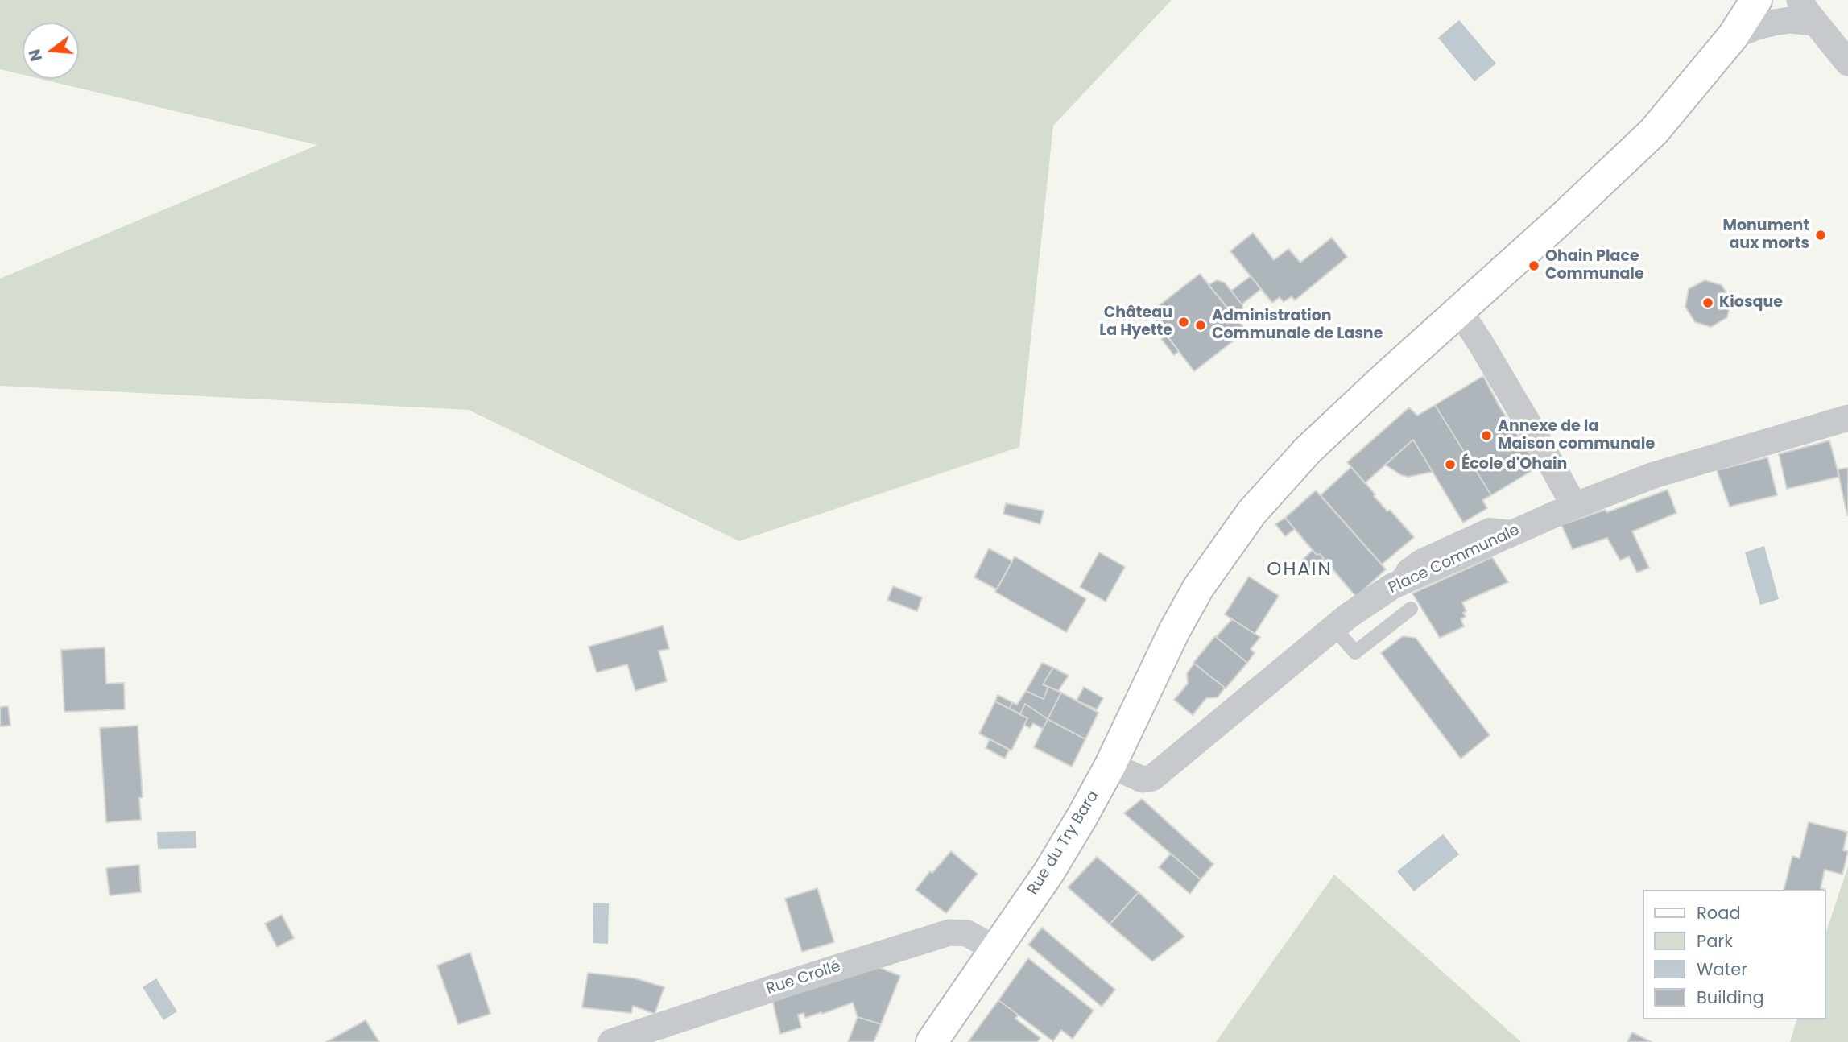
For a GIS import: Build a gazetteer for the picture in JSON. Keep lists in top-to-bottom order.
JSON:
{
  "streets": {
    "main road": ["Rue du Try Bara"],
    "street": ["Place Communale", "Rue Crollé"]
  },
  "crossings": [
    ["Place Communale", "Rue du Try Bara"],
    ["Rue du Try Bara", "Rue Crollé"]
  ],
  "districts": ["OHAIN"],
  "places": [
    "Monument aux morts",
    "Ohain Place Communale",
    "Kiosque",
    "Château La Hyette",
    "Administration Communale de Lasne",
    "Annexe de la Maison communale",
    "École d'Ohain"
  ],
  "legend": [
    "Road",
    "Park",
    "Water",
    "Building"
  ],
  "north": "left"
}
